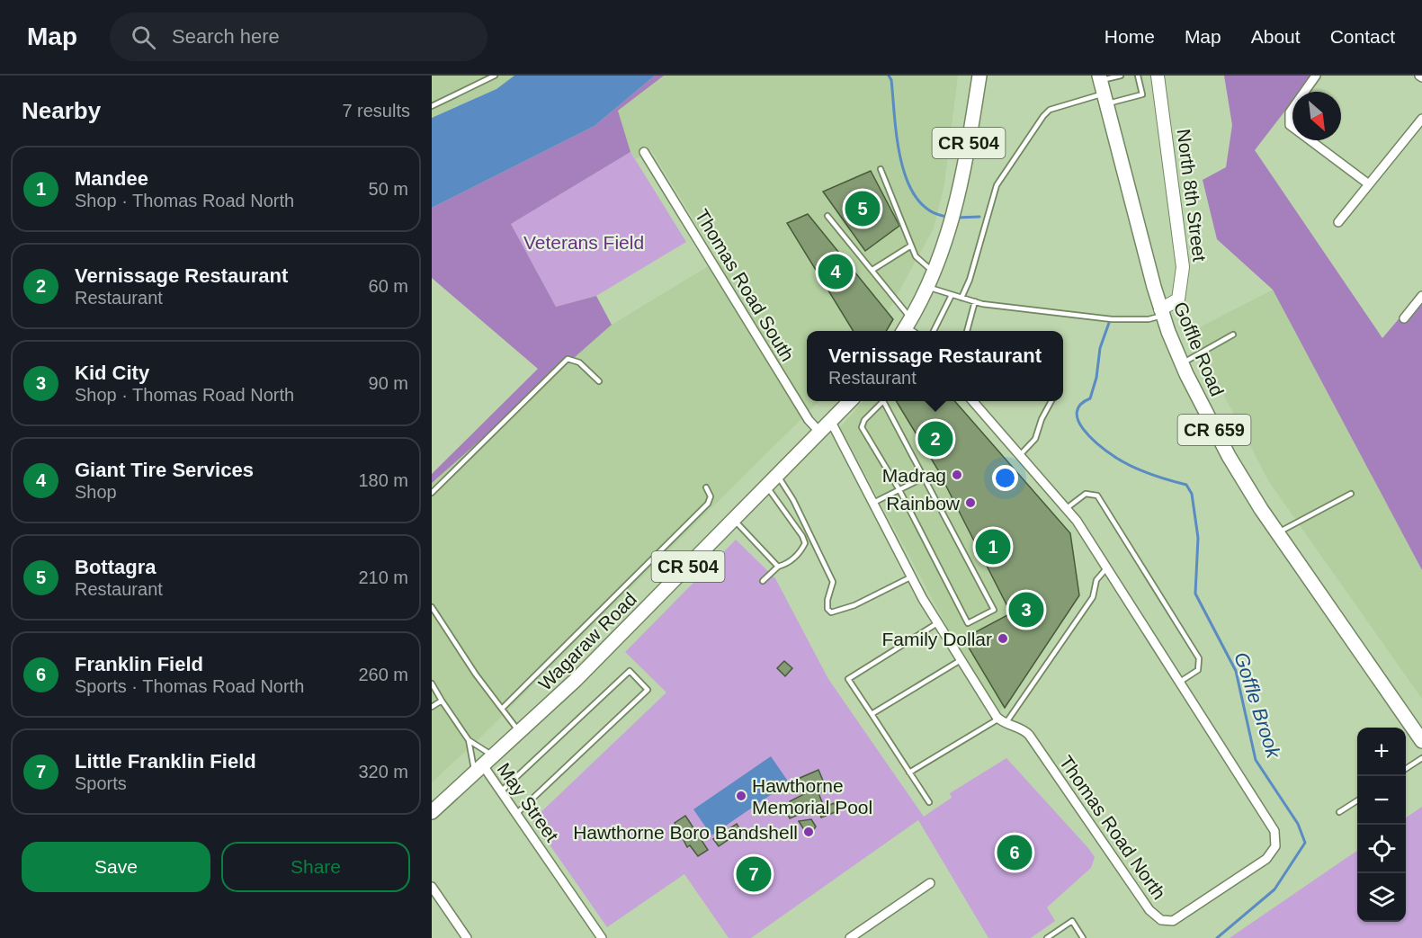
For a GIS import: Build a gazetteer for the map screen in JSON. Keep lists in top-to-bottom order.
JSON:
{
  "streets": {
    "main road": [
      "CR 504",
      "Goffle Road",
      "CR 659",
      "Wagaraw Road"
    ],
    "street": [
      "North 8th Street",
      "Thomas Road South",
      "May Street",
      "Thomas Road North"
    ]
  },
  "crossings": [
    ["North 8th Street", "Goffle Road"],
    ["Thomas Road South", "Wagaraw Road"],
    ["Wagaraw Road", "May Street"]
  ],
  "water": ["Goffle Brook"],
  "parks": ["Veterans Field"],
  "places": [
    "Madrag",
    "Rainbow",
    "Family Dollar",
    "Hawthorne Memorial Pool",
    "Hawthorne Boro Bandshell"
  ],
  "north": "bottom right",
  "page": {
    "header": "Map",
    "search": "Search here",
    "nav": [
      "Home",
      "Map",
      "About",
      "Contact"
    ],
    "heading": ["Nearby", "7 results"],
    "list": [
      {
        "mark": "1",
        "name": "Mandee",
        "note": "Shop · Thomas Road North",
        "value": "50 m"
      },
      {
        "mark": "2",
        "name": "Vernissage Restaurant",
        "note": "Restaurant",
        "value": "60 m"
      },
      {
        "mark": "3",
        "name": "Kid City",
        "note": "Shop · Thomas Road North",
        "value": "90 m"
      },
      {
        "mark": "4",
        "name": "Giant Tire Services",
        "note": "Shop",
        "value": "180 m"
      },
      {
        "mark": "5",
        "name": "Bottagra",
        "note": "Restaurant",
        "value": "210 m"
      },
      {
        "mark": "6",
        "name": "Franklin Field",
        "note": "Sports · Thomas Road North",
        "value": "260 m"
      },
      {
        "mark": "7",
        "name": "Little Franklin Field",
        "note": "Sports",
        "value": "320 m"
      }
    ],
    "pins": [
      "5",
      "4",
      "2",
      "1",
      "3",
      "6",
      "7"
    ],
    "popup": ["Vernissage Restaurant", "Restaurant"],
    "map_buttons": ["+", "−"],
    "buttons": ["Save", "Share"]
  }
}
